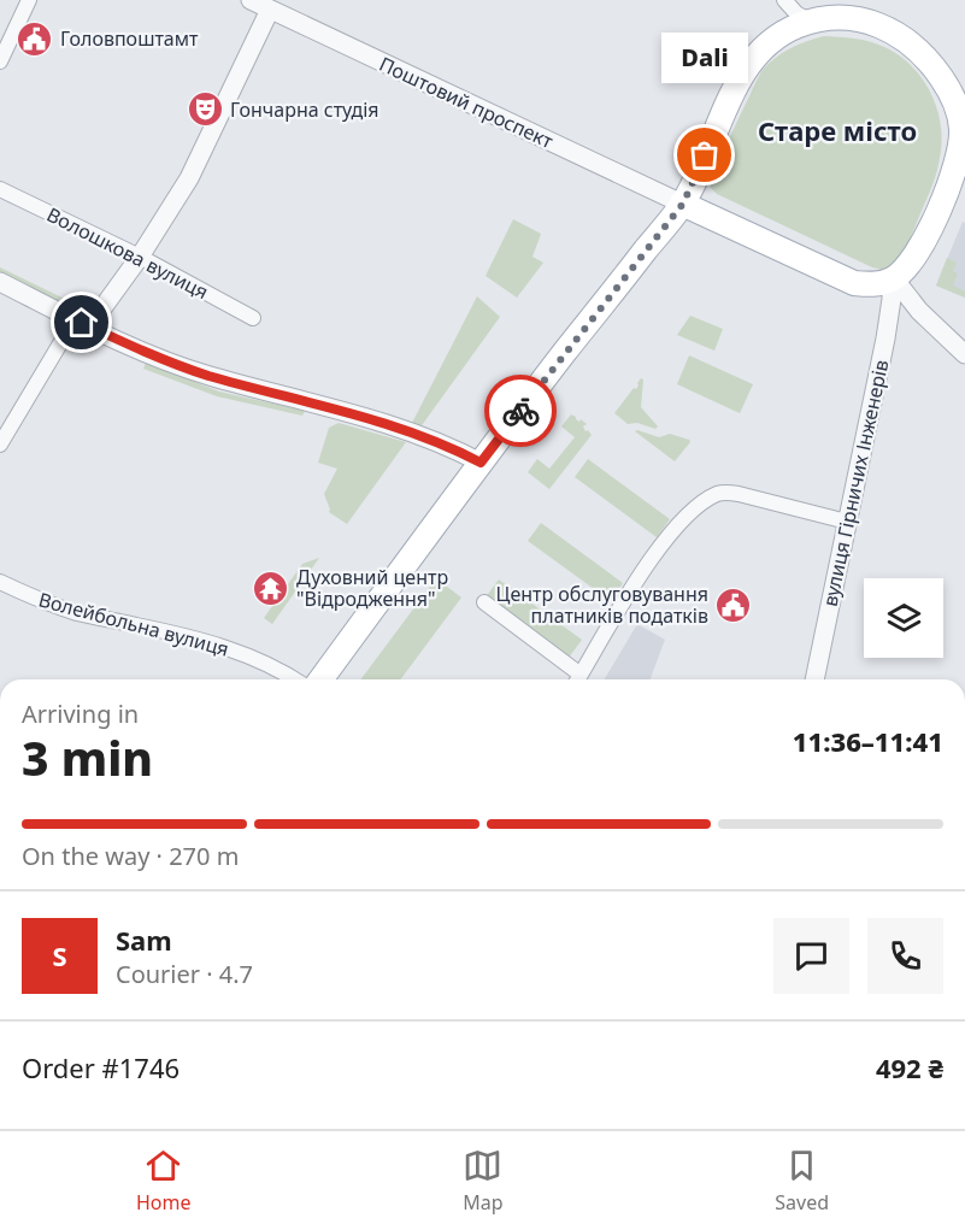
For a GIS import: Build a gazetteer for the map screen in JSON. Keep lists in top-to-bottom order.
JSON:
{
  "streets": {
    "street": [
      "Поштовий проспект",
      "Волошкова вулиця",
      "вулиця Гірничих Інженерів",
      "Волейбольна вулиця"
    ]
  },
  "districts": ["Старе місто"],
  "places": {
    "public building": ["Головпоштамт", "Центр обслуговування платників податків"],
    "theatre": ["Гончарна студія"],
    "other": ["Dali"],
    "temple": ["Духовний центр \"Відродження\""]
  },
  "page": {
    "bubble": "Dali",
    "heading": ["3 min", "Arriving in", "11:36–11:41"],
    "panel": [
      "Sam",
      "Courier · 4.7",
      "Order #1746",
      "492 ₴"
    ],
    "bar": "On the way · 270 m",
    "round": "S",
    "tabs": ["Home", "Map", "Saved"]
  }
}
